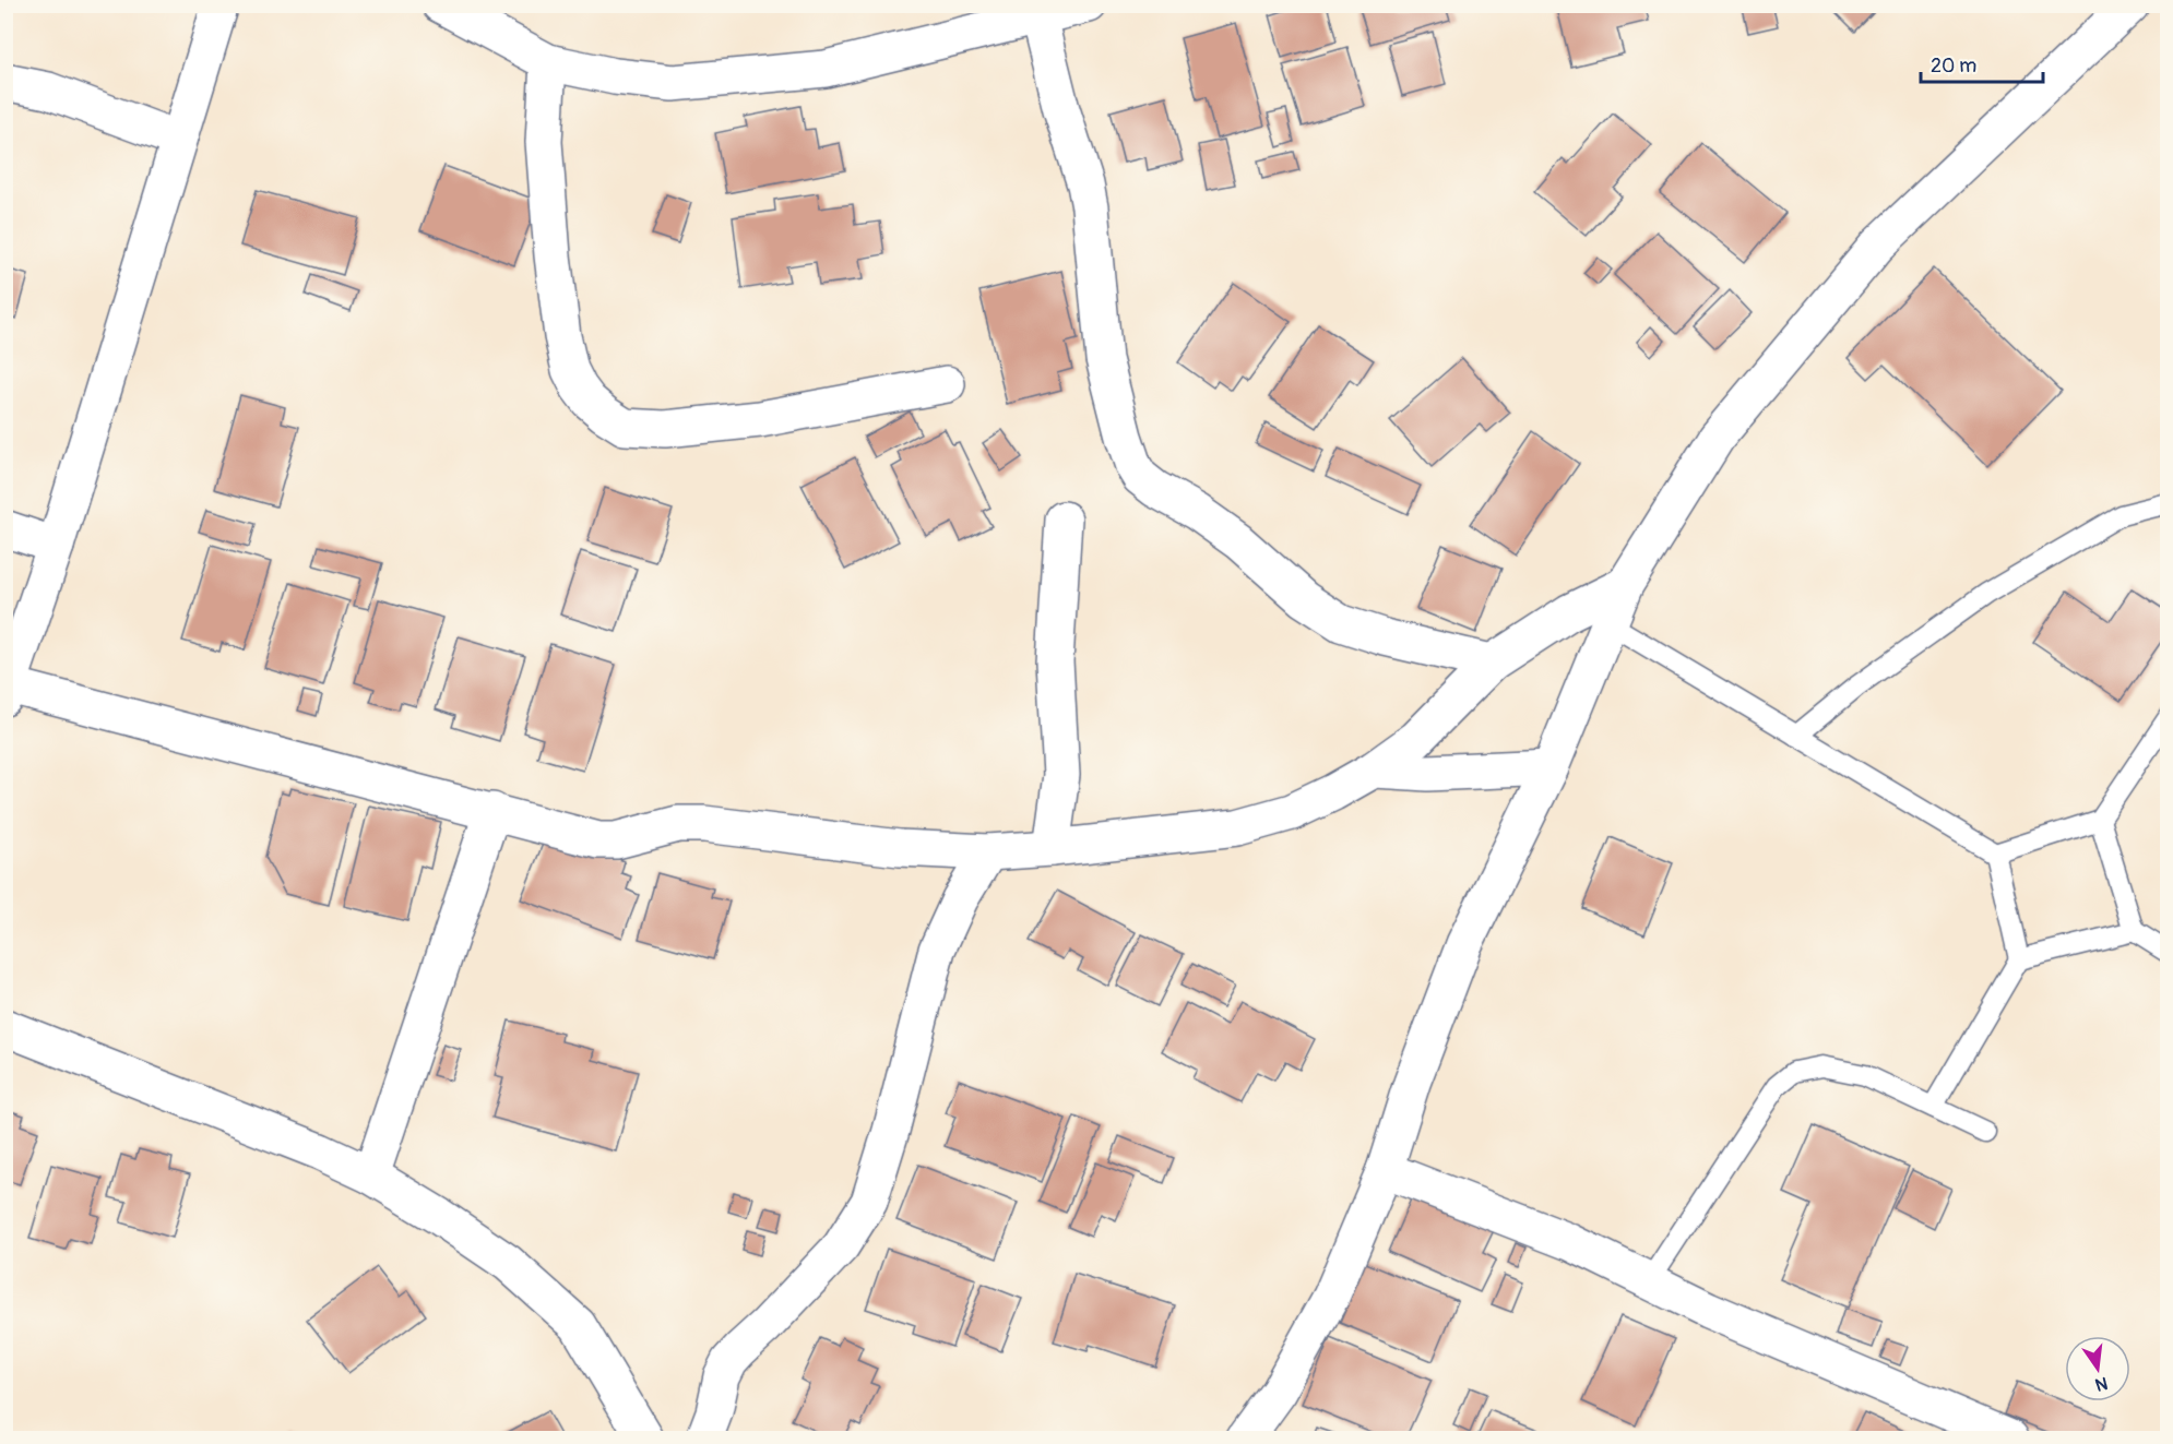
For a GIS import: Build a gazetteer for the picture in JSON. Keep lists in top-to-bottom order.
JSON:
{
  "scale_bar": "20 m",
  "north": "bottom"
}
